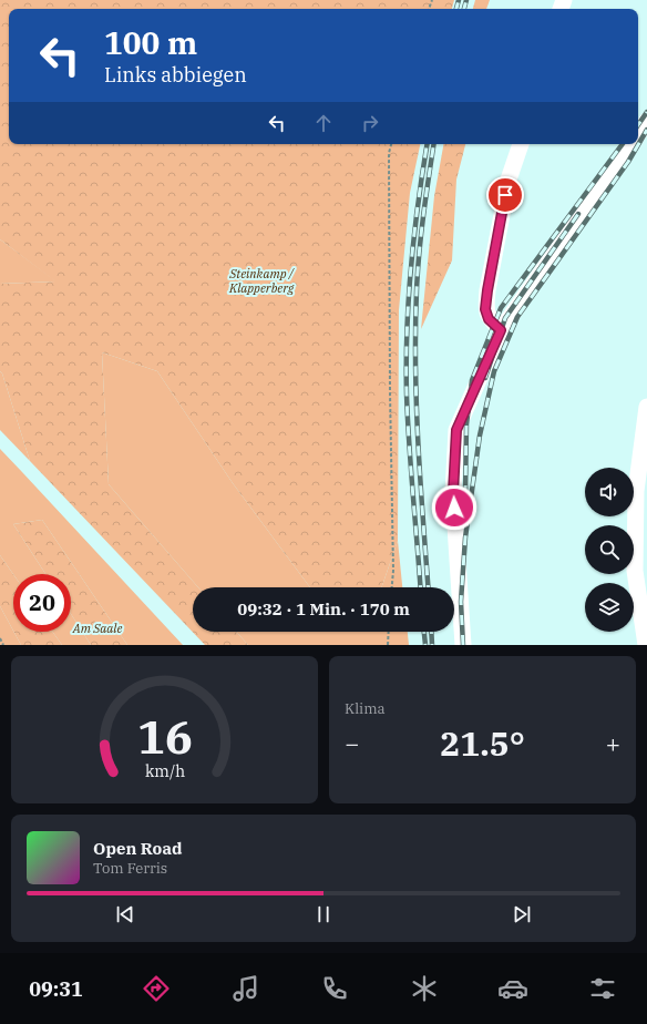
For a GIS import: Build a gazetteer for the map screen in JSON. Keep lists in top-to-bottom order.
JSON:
{
  "parks": ["Steinkamp / Klapperberg", "Am Saale"],
  "page": {
    "turn": ["100 m", "Links abbiegen"],
    "limit": "20",
    "trip": "09:32 · 1 Min. · 170 m",
    "tile": "Klima",
    "heat": ["−", "21.5°", "+"],
    "song": ["Open Road", "Tom Ferris"],
    "tabs": "09:31",
    "gauge": ["16", "km/h"]
  }
}
